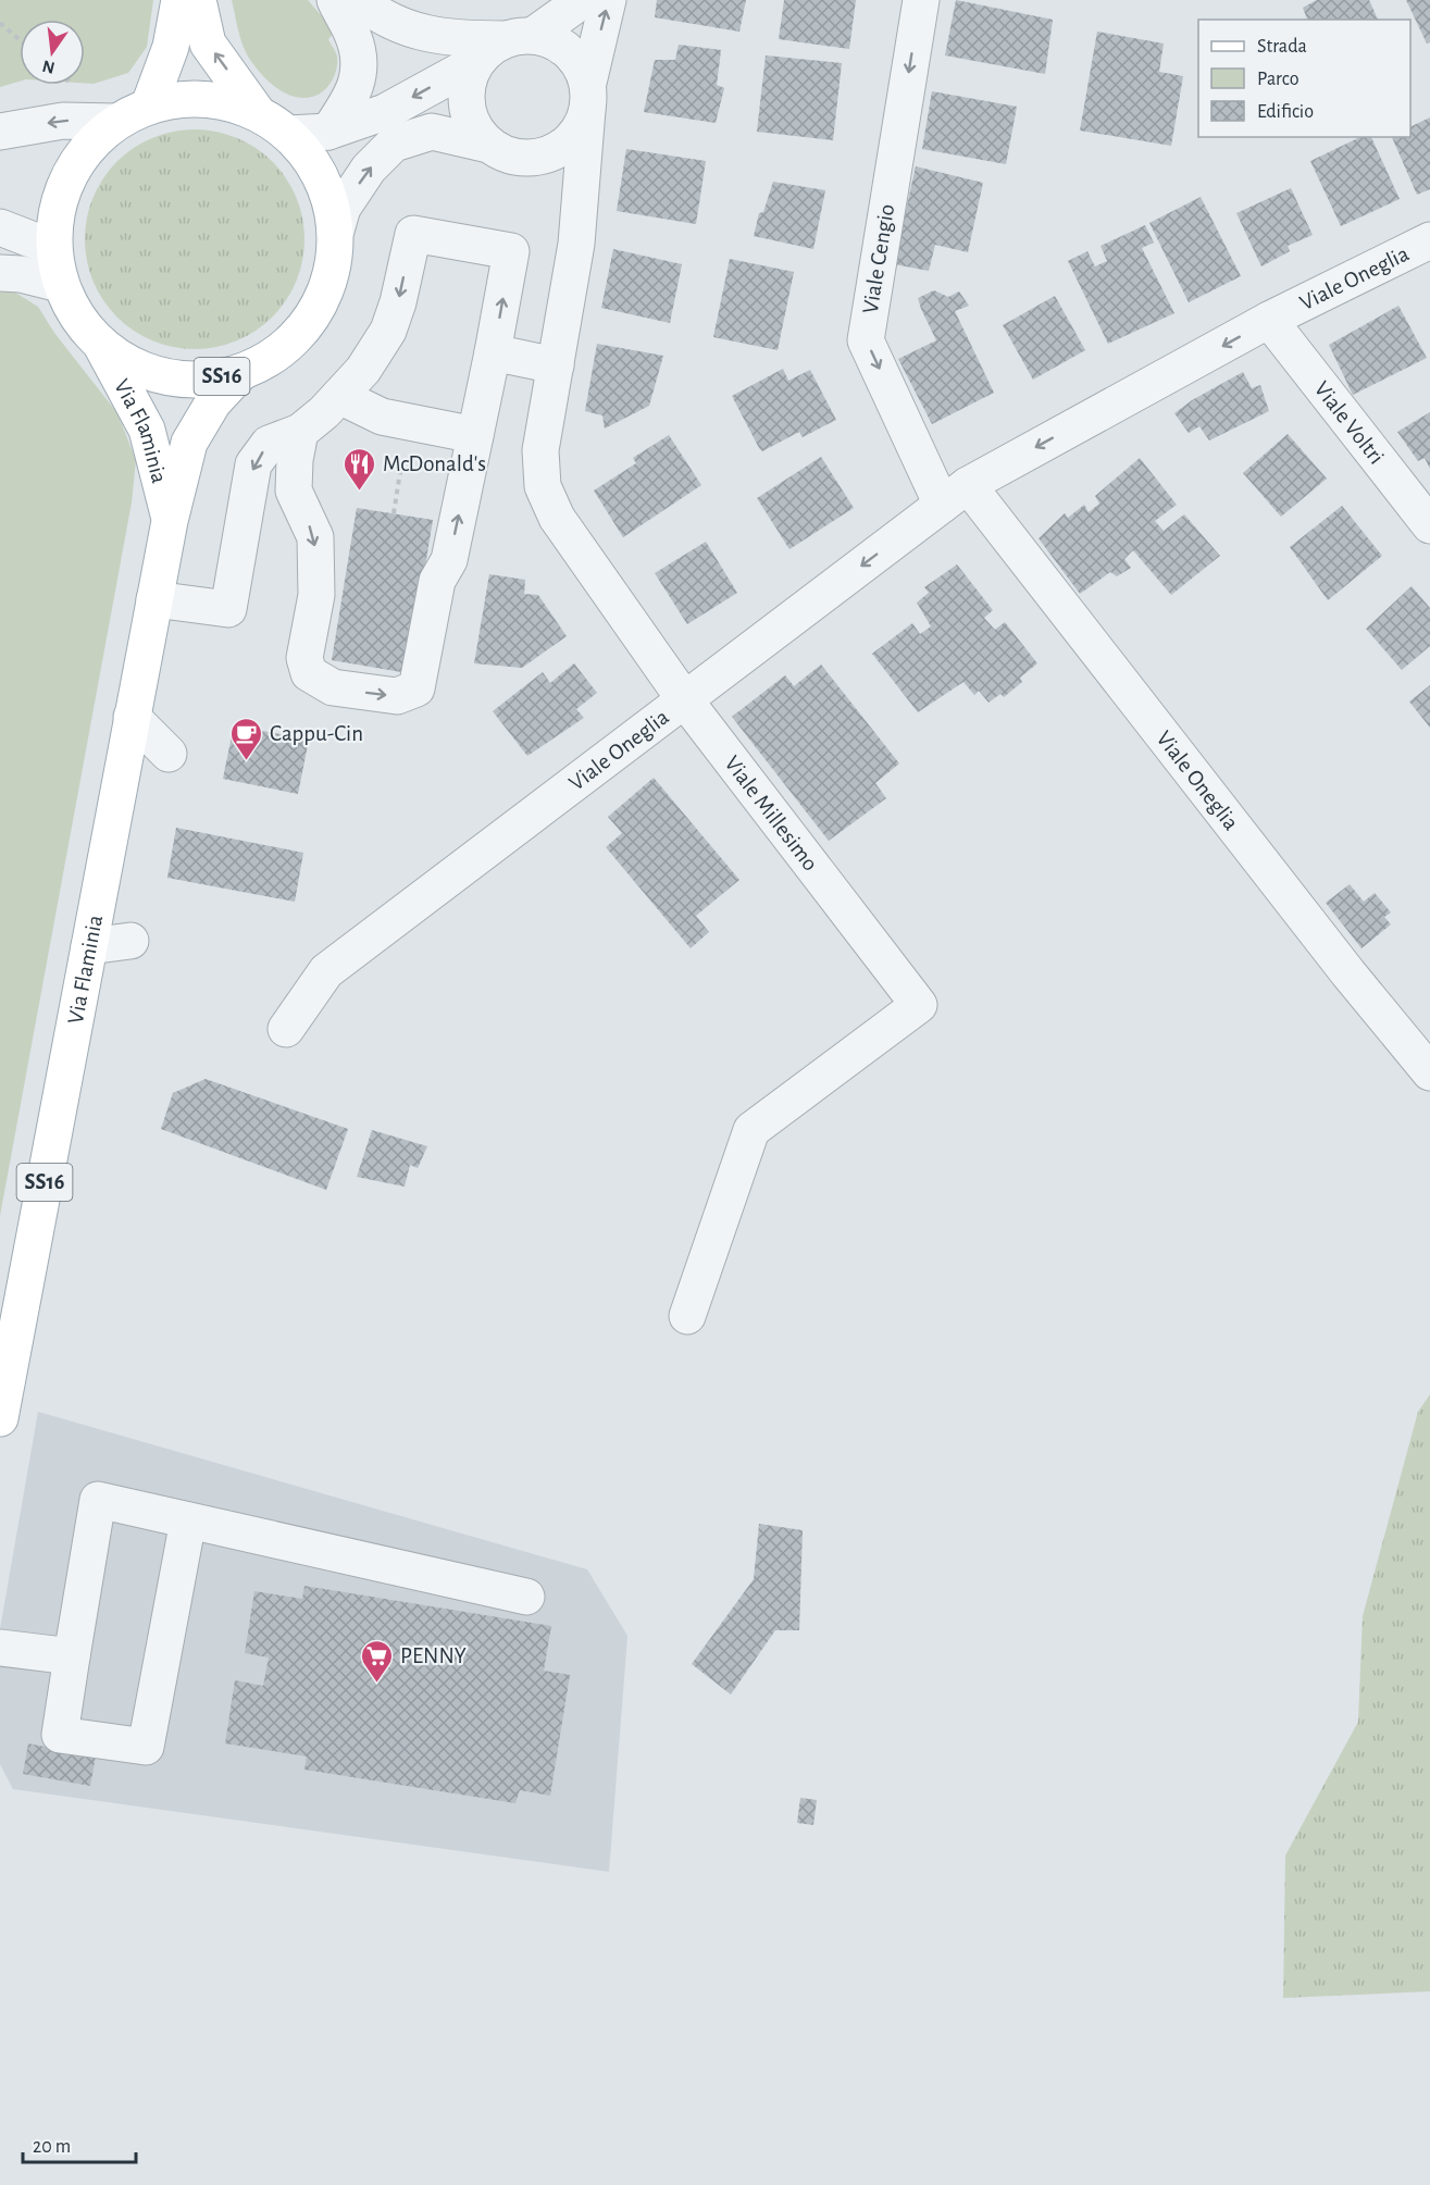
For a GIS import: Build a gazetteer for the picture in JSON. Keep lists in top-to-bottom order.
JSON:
{
  "streets": {
    "main road": ["SS16", "Via Flaminia"],
    "street": [
      "Viale Cengio",
      "Viale Oneglia",
      "Viale Voltri",
      "Viale Millesimo"
    ]
  },
  "crossings": [
    ["Viale Cengio", "Viale Oneglia"],
    ["Viale Oneglia", "Viale Voltri"],
    ["Viale Oneglia", "Viale Millesimo"],
    ["SS16", "Via Flaminia"]
  ],
  "one_way": ["Viale Cengio"],
  "places": {
    "restaurant": ["McDonald's"],
    "cafe": ["Cappu-Cin"],
    "supermarket": ["PENNY"]
  },
  "legend": ["Strada", "Parco", "Edificio"],
  "scale_bar": "20 m",
  "north": "bottom"
}
